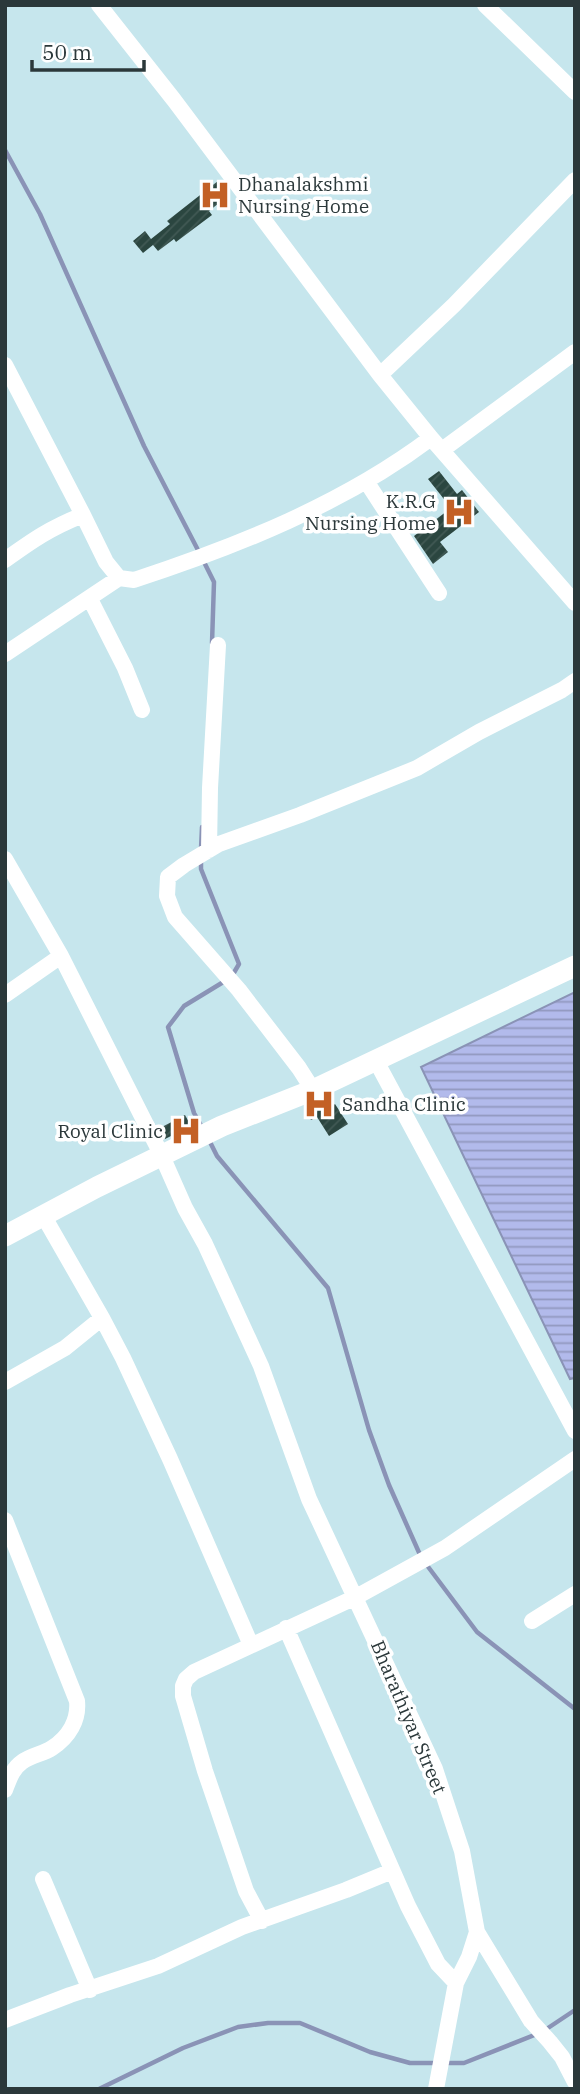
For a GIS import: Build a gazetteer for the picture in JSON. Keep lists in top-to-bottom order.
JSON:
{
  "streets": {
    "street": ["Bharathiyar Street"]
  },
  "places": {
    "hospital": [
      "Dhanalakshmi Nursing Home",
      "K.R.G Nursing Home",
      "Sandha Clinic",
      "Royal Clinic"
    ]
  },
  "scale_bar": "50 m"
}
